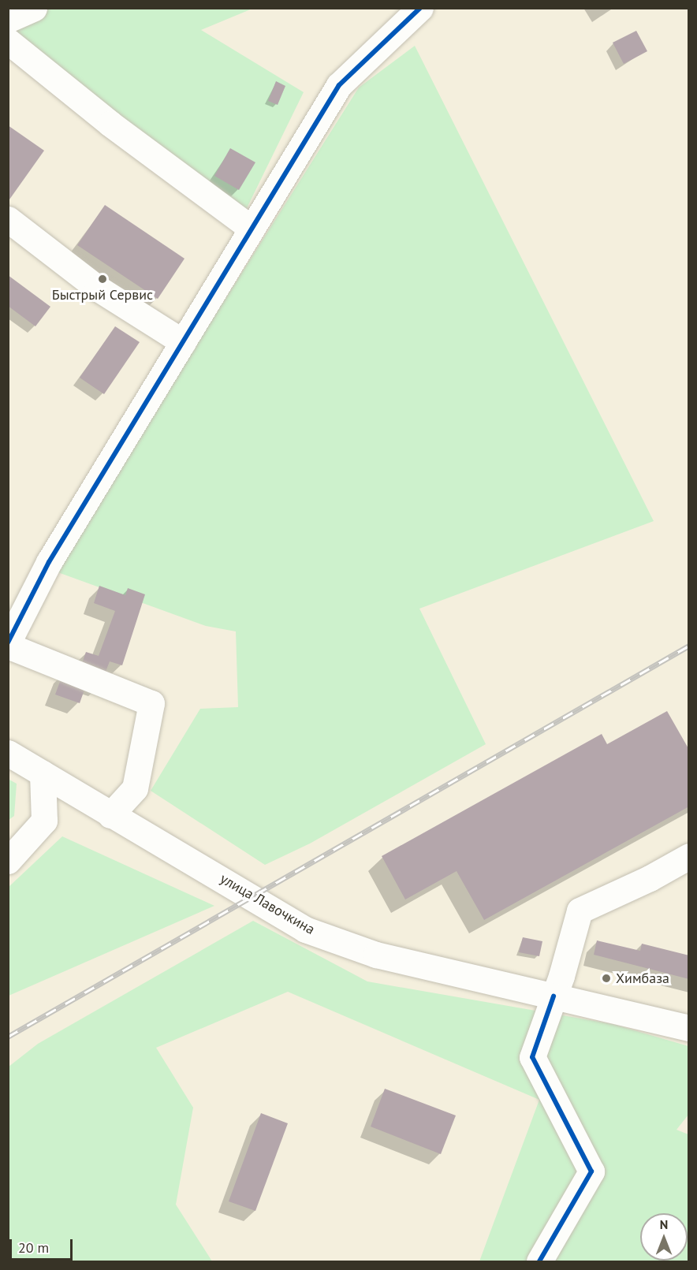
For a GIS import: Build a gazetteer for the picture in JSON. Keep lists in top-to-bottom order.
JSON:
{
  "streets": {
    "street": ["улица Лавочкина"]
  },
  "places": ["Быстрый Сервис", "Химбаза"],
  "scale_bar": "20 m",
  "north": "top"
}
